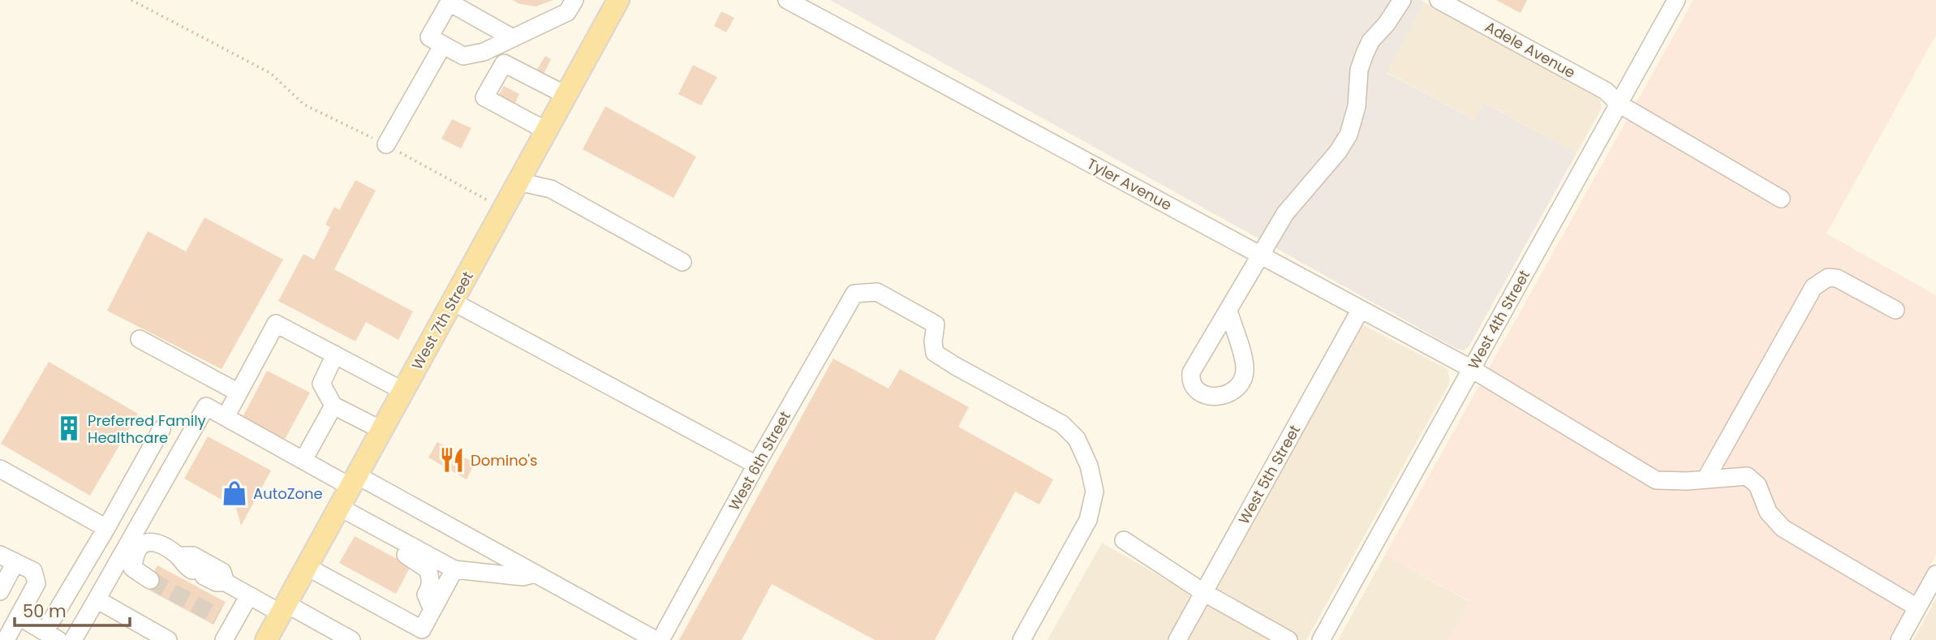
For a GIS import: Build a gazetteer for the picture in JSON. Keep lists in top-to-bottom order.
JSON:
{
  "streets": {
    "main road": ["West 7th Street"],
    "street": [
      "Adele Avenue",
      "Tyler Avenue",
      "West 4th Street",
      "West 6th Street",
      "West 5th Street"
    ]
  },
  "crossings": [
    ["Adele Avenue", "West 4th Street"],
    ["Tyler Avenue", "West 4th Street"],
    ["Tyler Avenue", "West 5th Street"]
  ],
  "places": {
    "building": ["Preferred Family Healthcare"],
    "restaurant": ["Domino's"],
    "shop": ["AutoZone"]
  },
  "scale_bar": "50 m"
}
